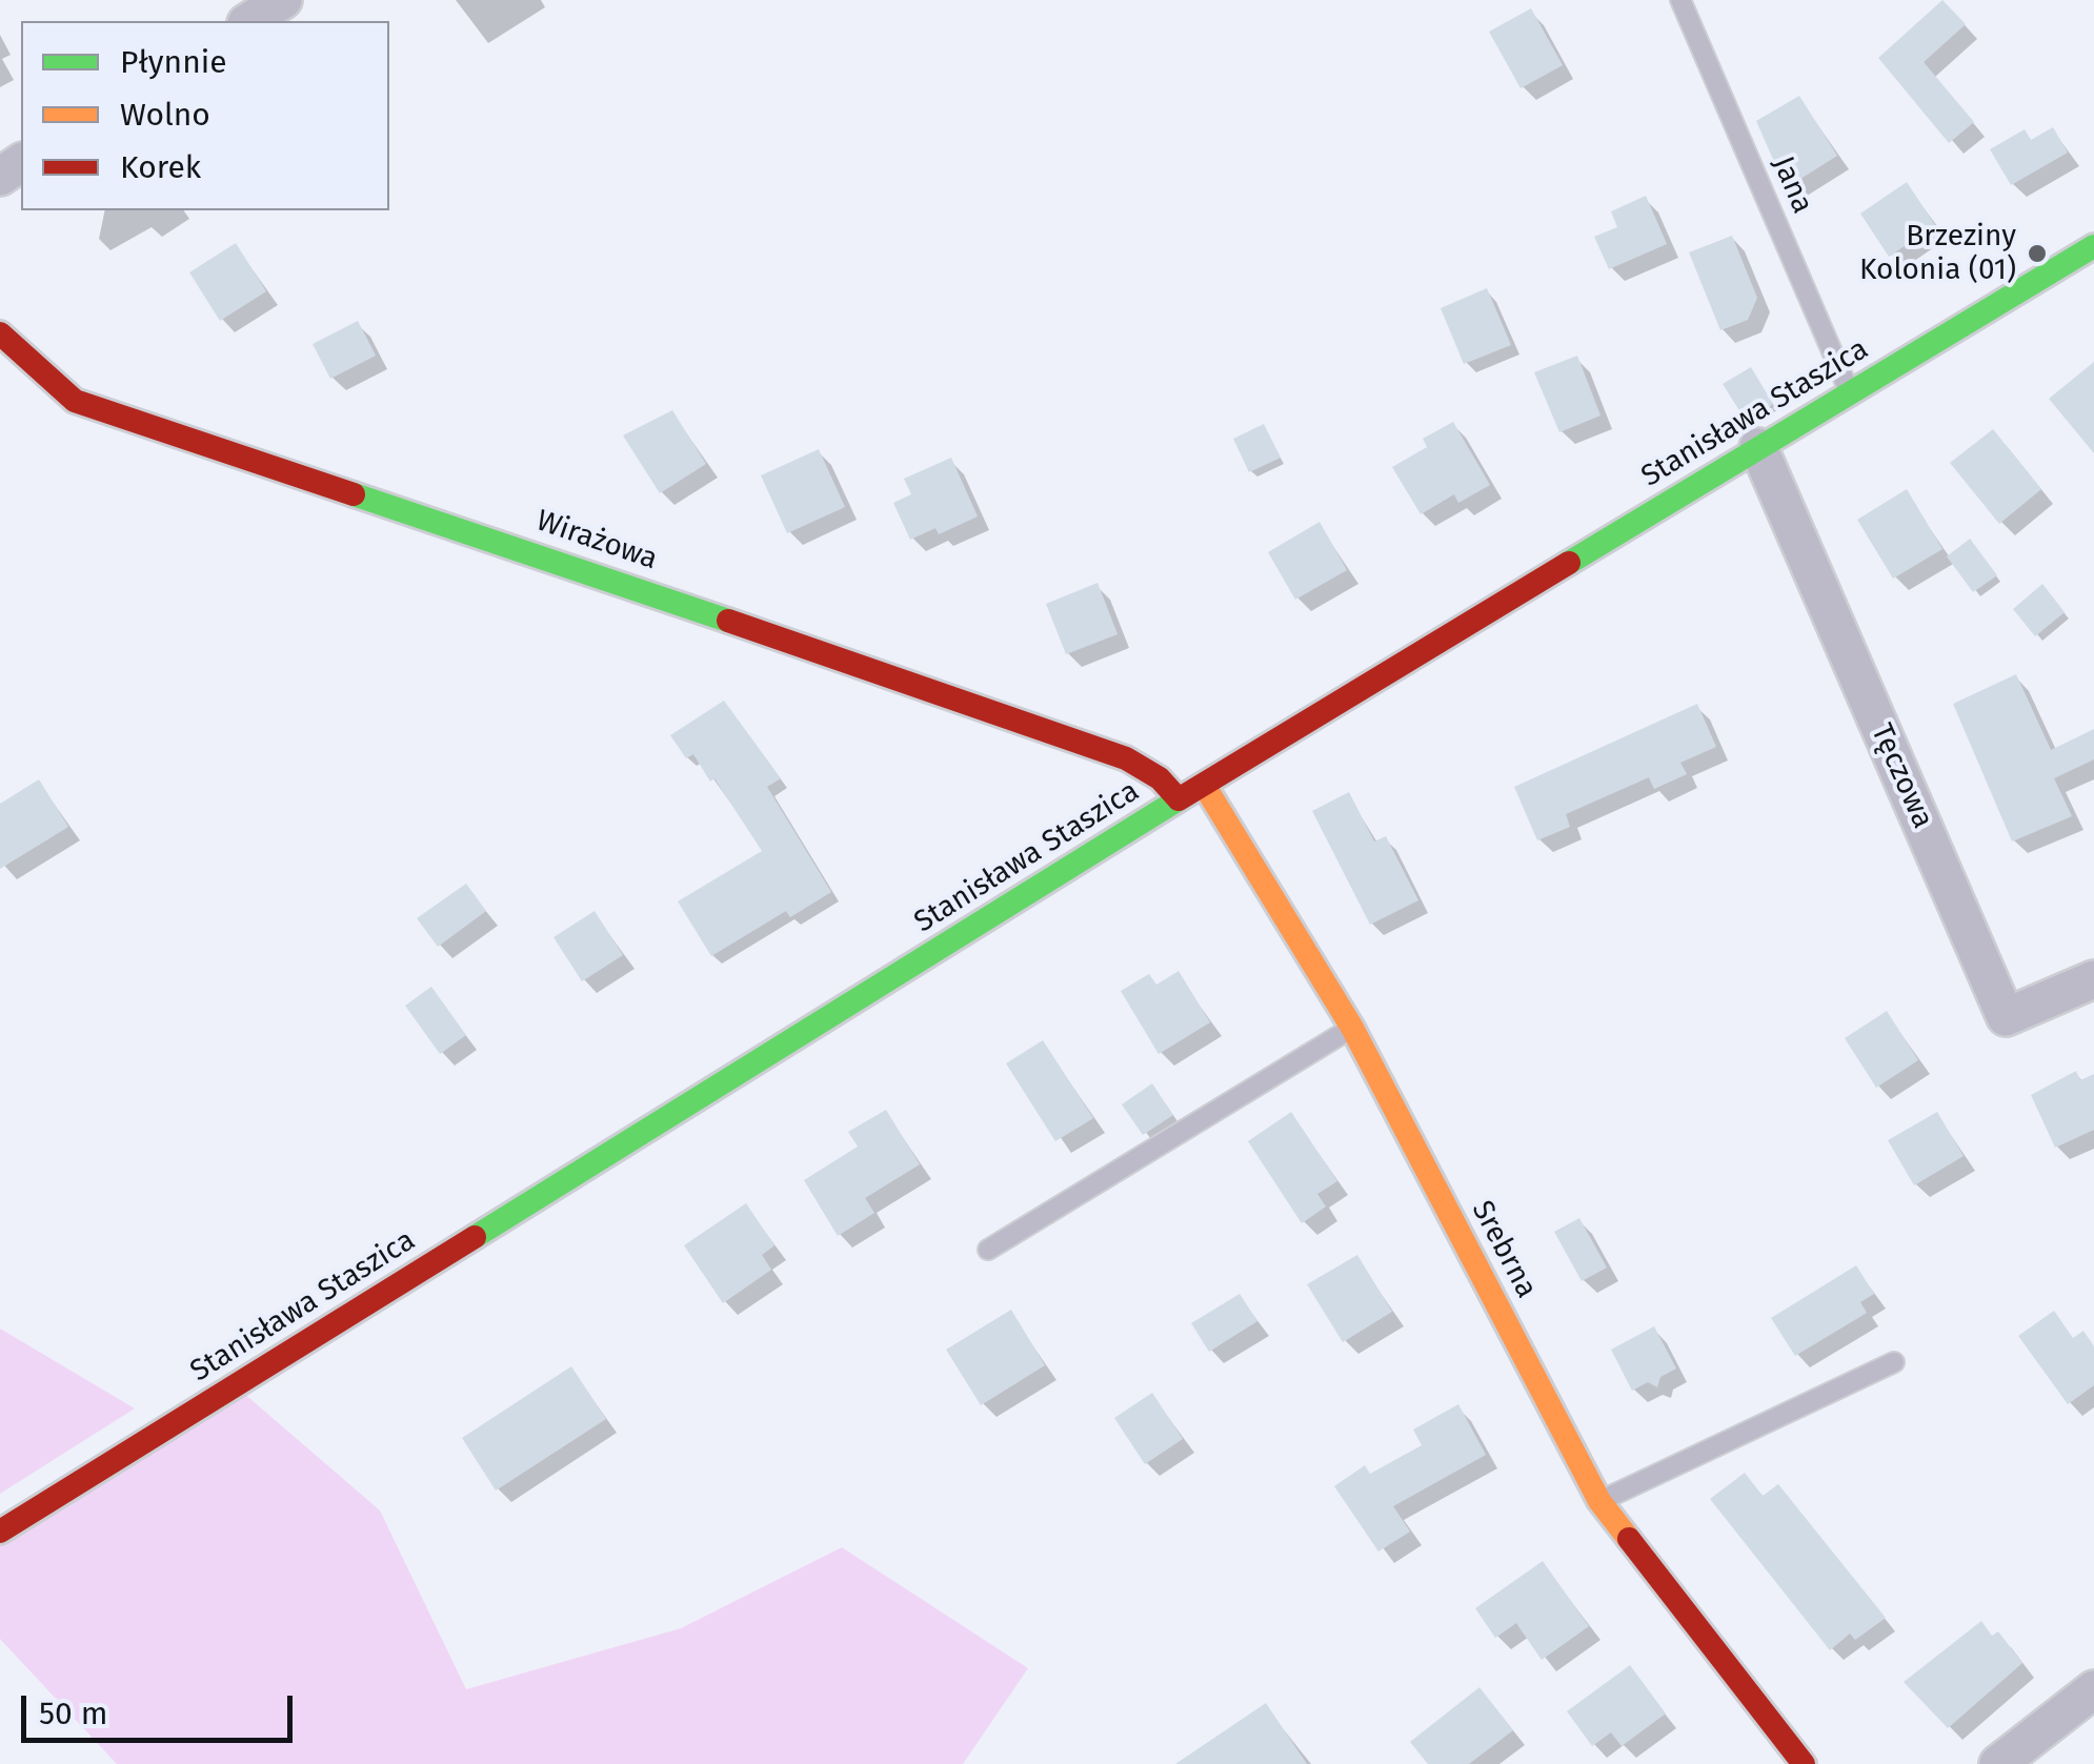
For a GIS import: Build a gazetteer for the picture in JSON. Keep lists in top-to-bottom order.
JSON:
{
  "streets": {
    "street": [
      "Stanisława Staszica",
      "Wirażowa",
      "Tęczowa",
      "Srebrna"
    ],
    "lane": ["Jana"]
  },
  "crossings": [
    ["Jana", "Stanisława Staszica"],
    ["Stanisława Staszica", "Wirażowa"],
    ["Stanisława Staszica", "Tęczowa"],
    ["Stanisława Staszica", "Srebrna"]
  ],
  "places": ["Brzeziny Kolonia (01)"],
  "legend": ["Płynnie", "Wolno", "Korek"],
  "scale_bar": "50 m"
}
